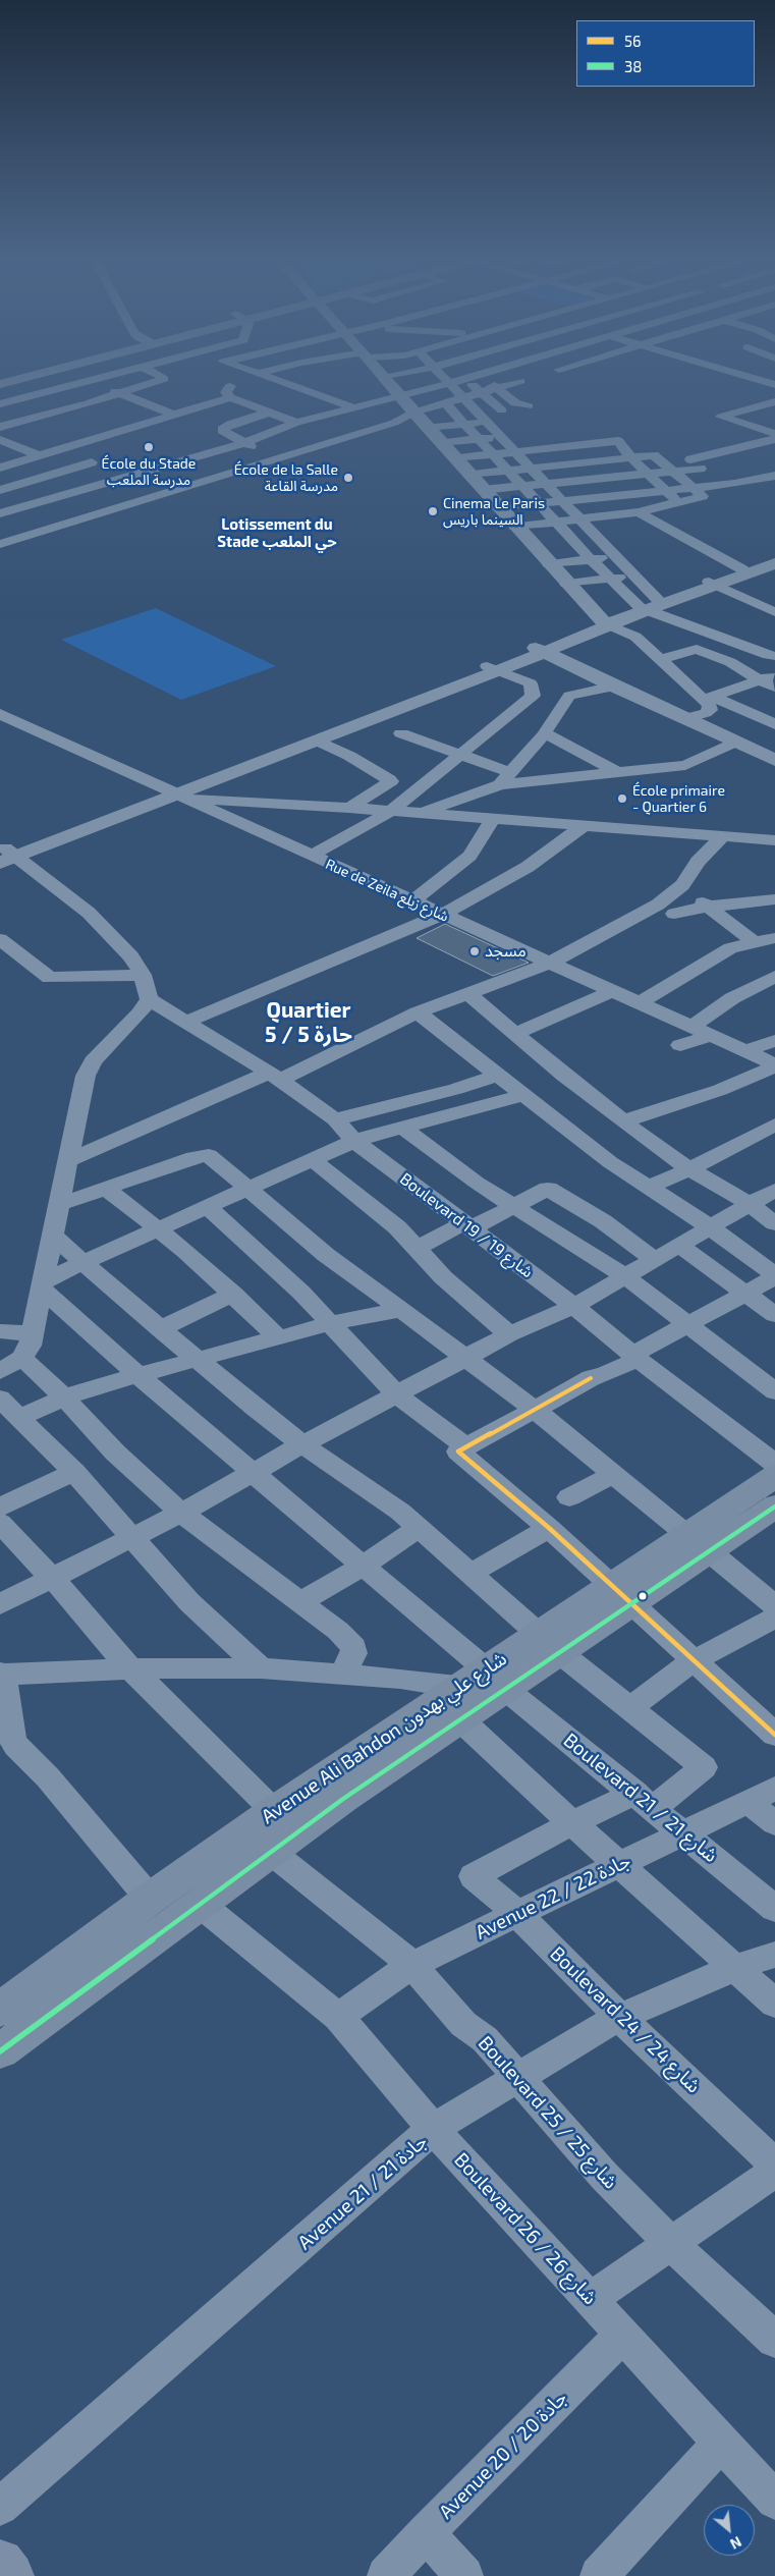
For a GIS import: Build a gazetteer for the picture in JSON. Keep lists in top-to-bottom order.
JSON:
{
  "streets": {
    "main road": ["Avenue Ali Bahdon شارع علي بهدون"],
    "street": [
      "Rue de Zeila شارع زيلع",
      "Boulevard 19 / شارع 19",
      "Boulevard 21 / شارع 21",
      "Avenue 22 / جادة 22",
      "Boulevard 24 / شارع 24",
      "Boulevard 25 / شارع 25",
      "Avenue 21 / جادة 21",
      "Boulevard 26 / شارع 26",
      "Avenue 20 / جادة 20"
    ]
  },
  "crossings": [
    ["Avenue Ali Bahdon شارع علي بهدون", "Boulevard 21 / شارع 21"],
    ["Avenue Ali Bahdon شارع علي بهدون", "Boulevard 25 / شارع 25"],
    ["Avenue Ali Bahdon شارع علي بهدون", "Boulevard 26 / شارع 26"],
    ["Boulevard 21 / شارع 21", "Avenue 22 / جادة 22"],
    ["Avenue 22 / جادة 22", "Boulevard 24 / شارع 24"],
    ["Avenue 22 / جادة 22", "Boulevard 25 / شارع 25"],
    ["Avenue 22 / جادة 22", "Boulevard 26 / شارع 26"],
    ["Boulevard 24 / شارع 24", "Avenue 21 / جادة 21"],
    ["Boulevard 25 / شارع 25", "Avenue 21 / جادة 21"],
    ["Avenue 21 / جادة 21", "Boulevard 26 / شارع 26"],
    ["Boulevard 26 / شارع 26", "Avenue 20 / جادة 20"]
  ],
  "districts": ["Lotissement du Stade حي الملعب", "Quartier 5 / حارة 5"],
  "places": [
    "École du Stade مدرسة الملعب",
    "École de la Salle مدرسة القاعة",
    "Cinema Le Paris السينما باريس",
    "École primaire - Quartier 6",
    "مسجد"
  ],
  "lines": ["transit line 56", "transit line 38"],
  "legend": ["56", "38"],
  "north": "bottom right"
}
